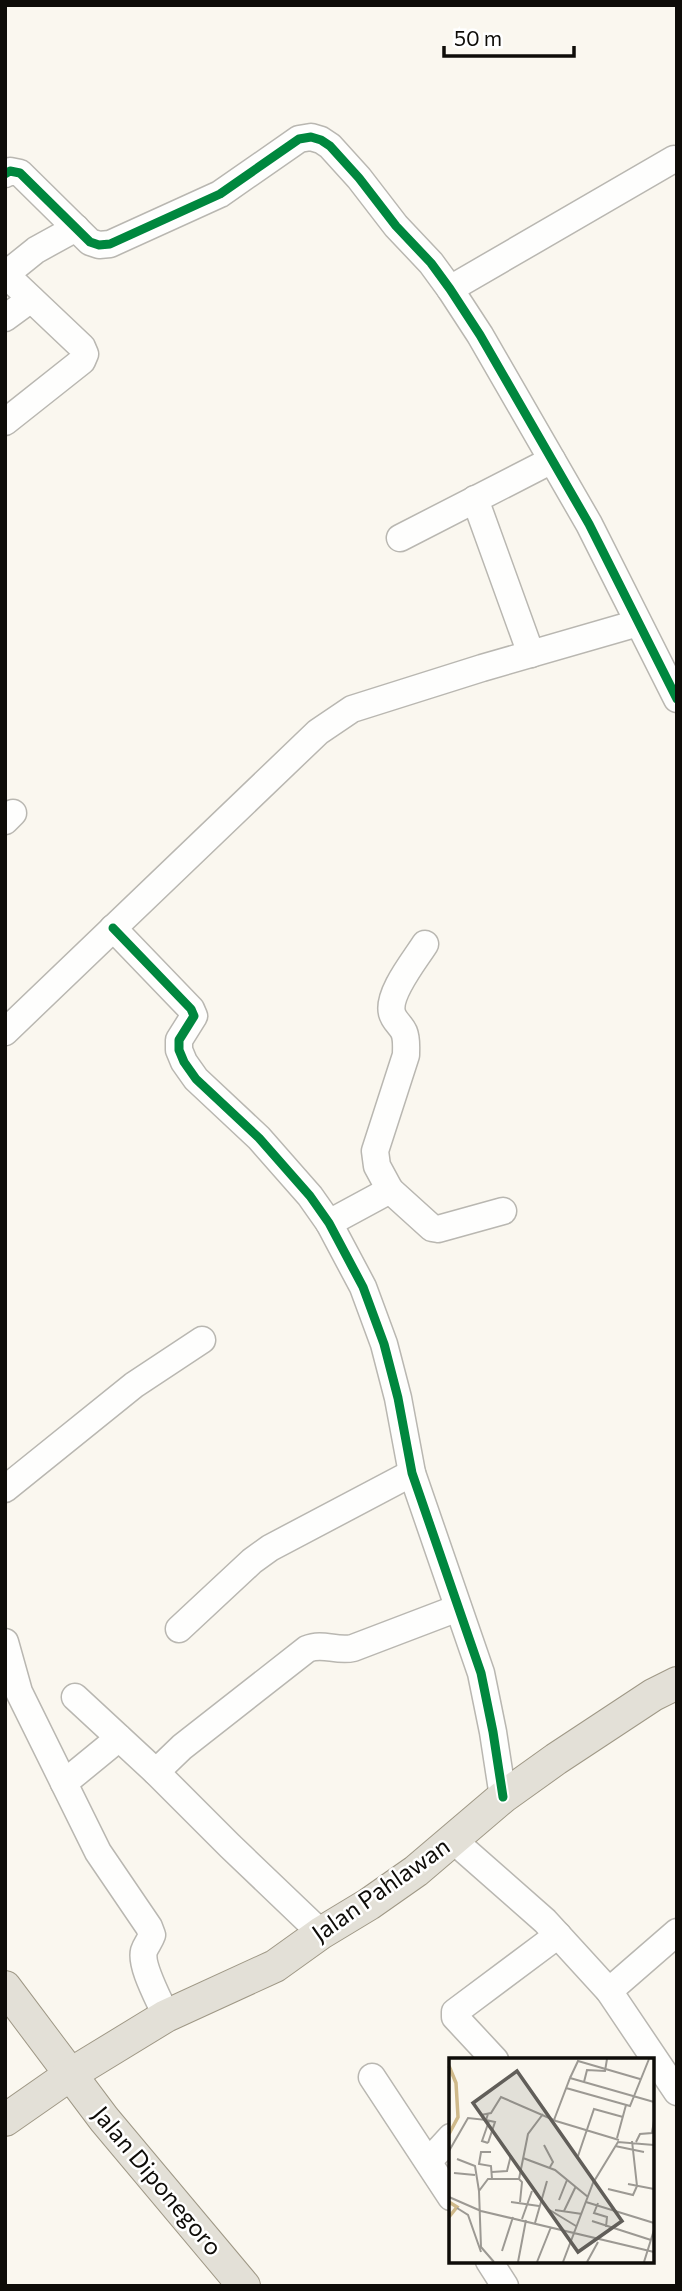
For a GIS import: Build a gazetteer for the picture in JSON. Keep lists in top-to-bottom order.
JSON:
{
  "streets": {
    "main road": ["Jalan Pahlawan", "Jalan Diponegoro"]
  },
  "crossings": [
    ["Jalan Pahlawan", "Jalan Diponegoro"]
  ],
  "scale_bar": "50 m"
}
